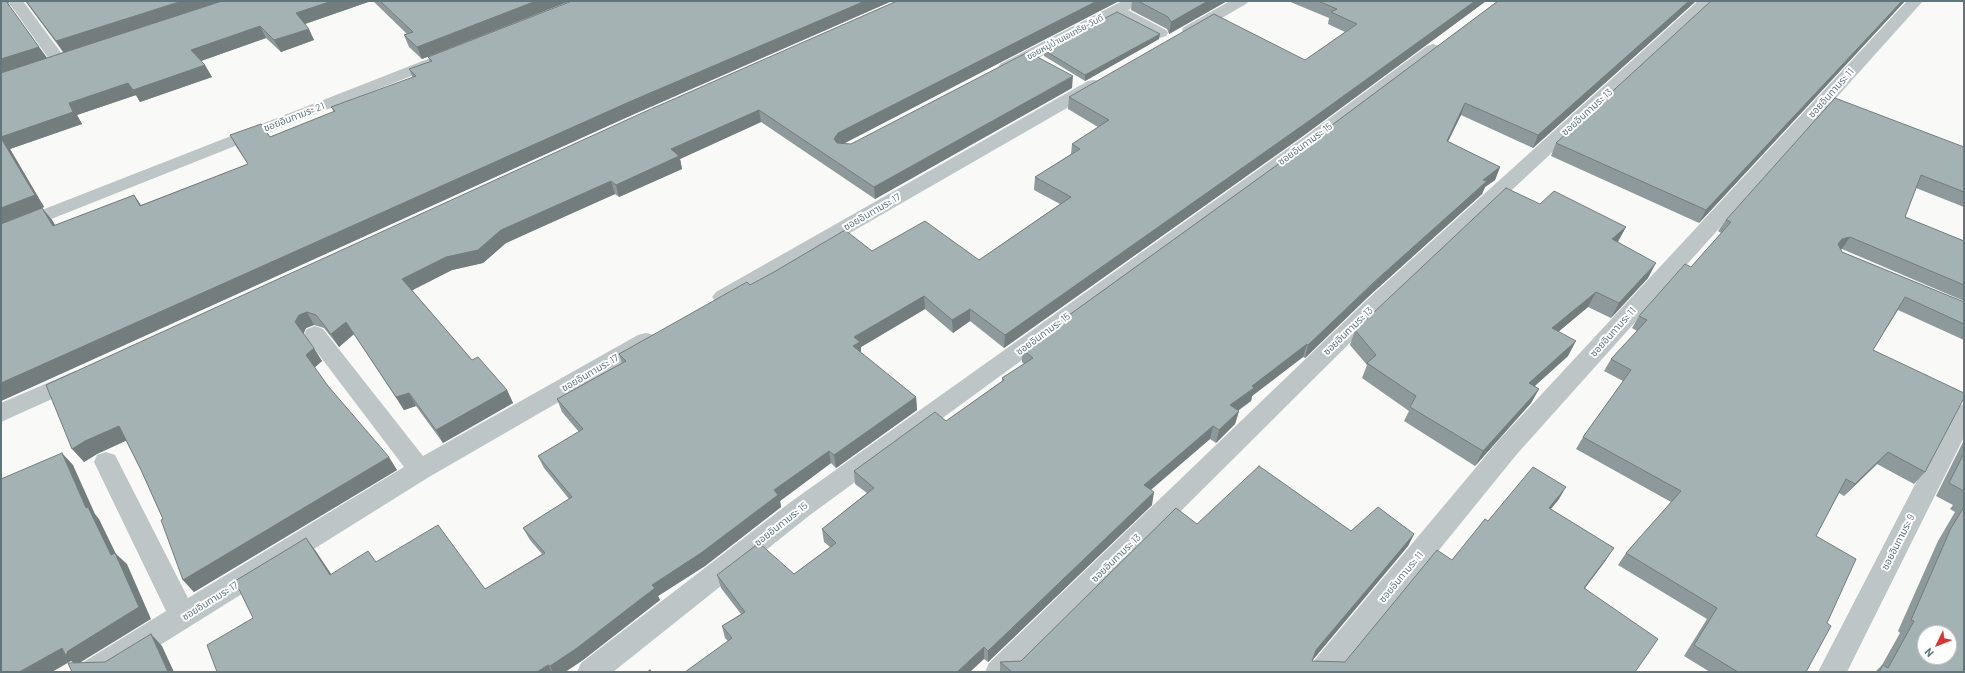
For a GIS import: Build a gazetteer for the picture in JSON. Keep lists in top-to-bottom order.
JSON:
{
  "streets": {
    "street": [
      "ซอยหมู่บ้านเอเทรีย-วันดี",
      "ซอยอินทามระ 11",
      "ซอยอินทามระ 13",
      "ซอยอินทามระ 21",
      "ซอยอินทามระ 15",
      "ซอยอินทามระ 17",
      "ซอยอินทามระ 9"
    ]
  },
  "north": "bottom left"
}
